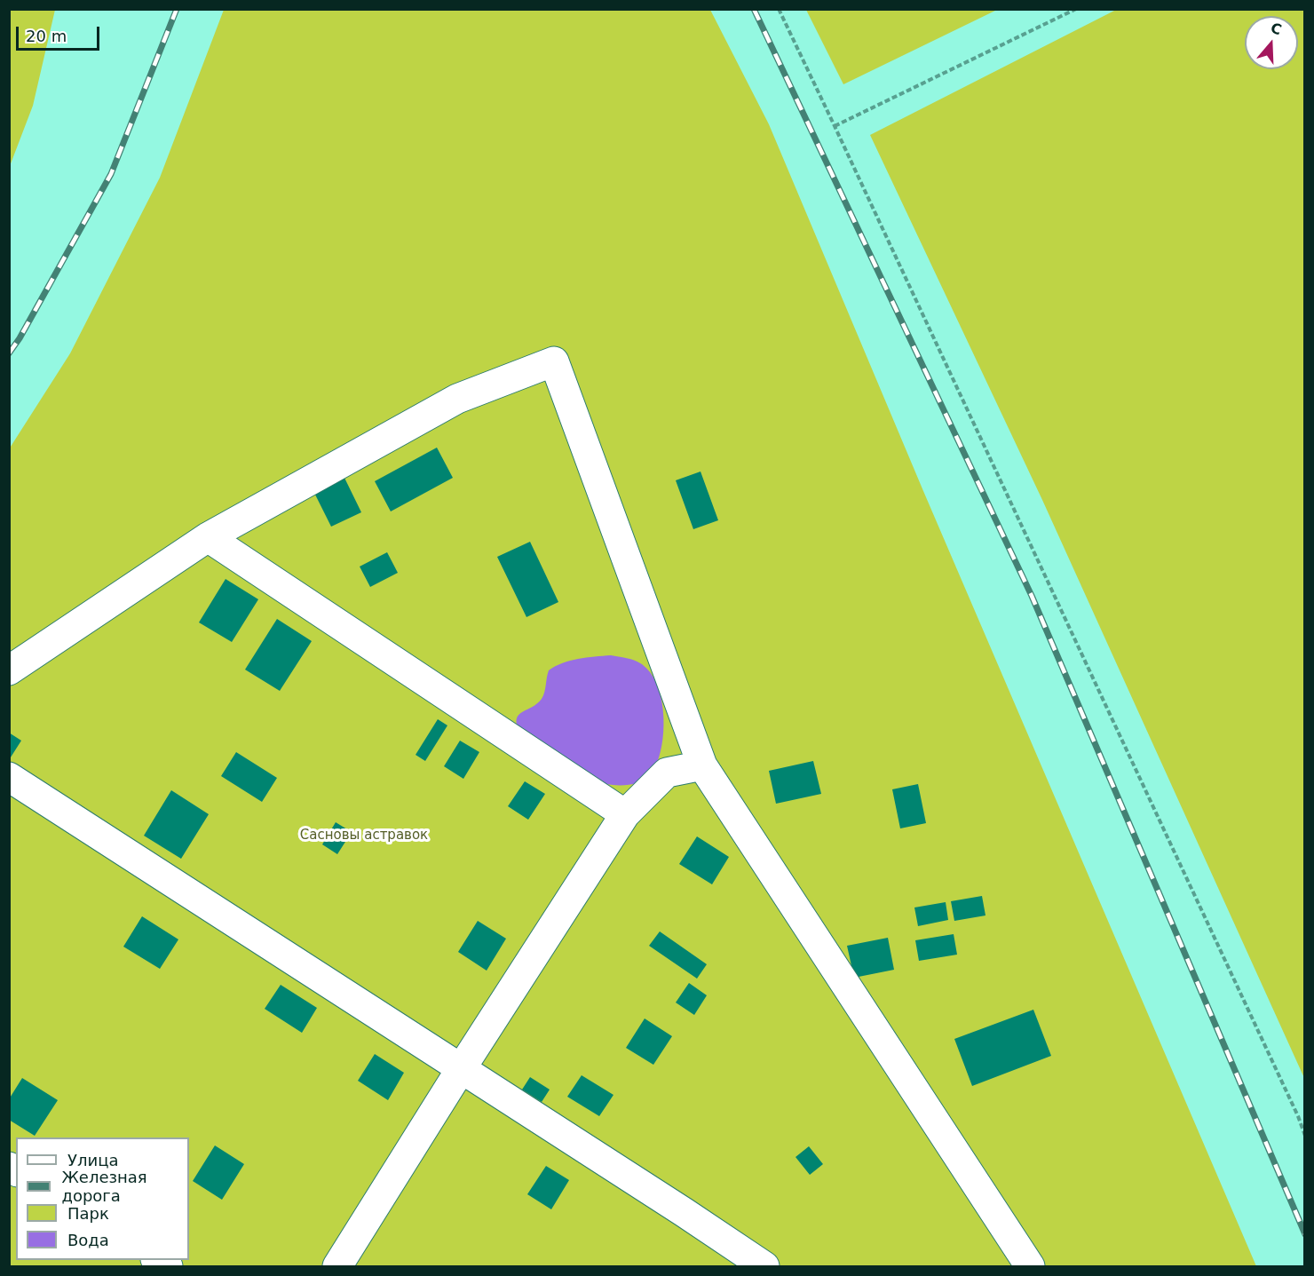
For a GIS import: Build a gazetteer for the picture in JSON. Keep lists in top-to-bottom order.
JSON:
{
  "parks": ["Сасновы астравок"],
  "legend": [
    "Улица",
    "Железная дорога",
    "Парк",
    "Вода"
  ],
  "scale_bar": "20 m",
  "north": "top"
}
